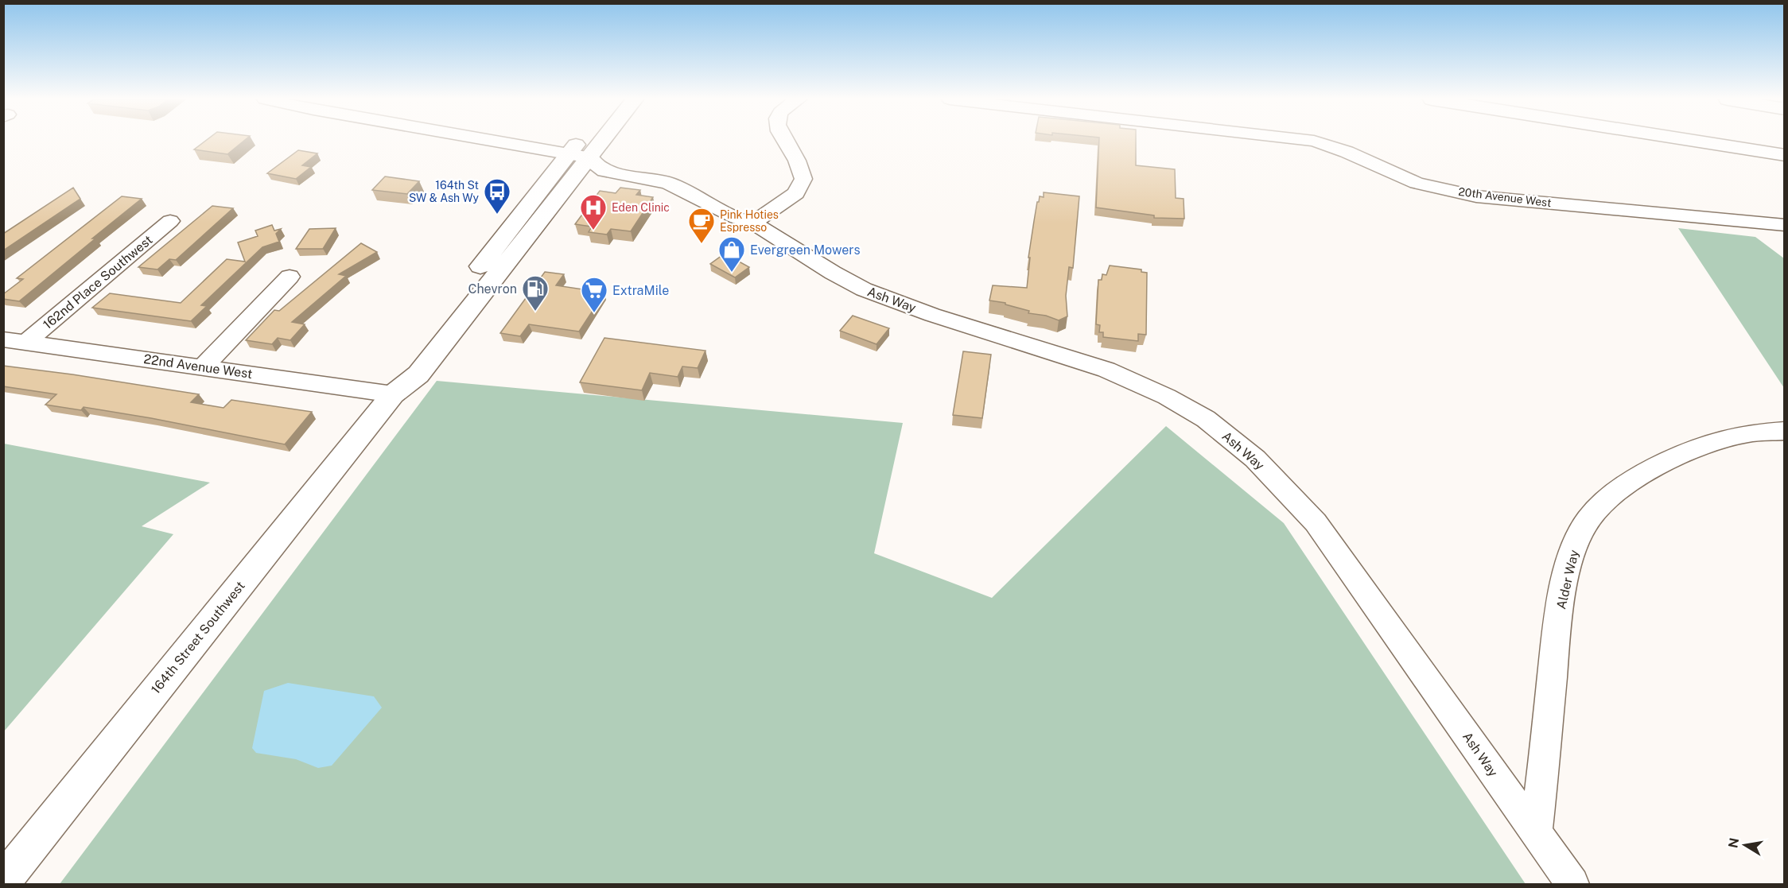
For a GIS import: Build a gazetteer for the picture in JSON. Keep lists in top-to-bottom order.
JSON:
{
  "streets": {
    "main road": ["164th Street Southwest"],
    "street": [
      "20th Avenue West",
      "162nd Place Southwest",
      "Ash Way",
      "22nd Avenue West",
      "Alder Way"
    ]
  },
  "crossings": [
    ["162nd Place Southwest", "22nd Avenue West"],
    ["Ash Way", "Alder Way"],
    ["Ash Way", "164th Street Southwest"],
    ["22nd Avenue West", "164th Street Southwest"]
  ],
  "places": {
    "bus stop": ["164th St SW & Ash Wy"],
    "hospital": ["Eden Clinic"],
    "cafe": ["Pink Hoties Espresso"],
    "shop": ["Evergreen Mowers"],
    "fuel station": ["Chevron"],
    "supermarket": ["ExtraMile"]
  },
  "north": "left"
}
